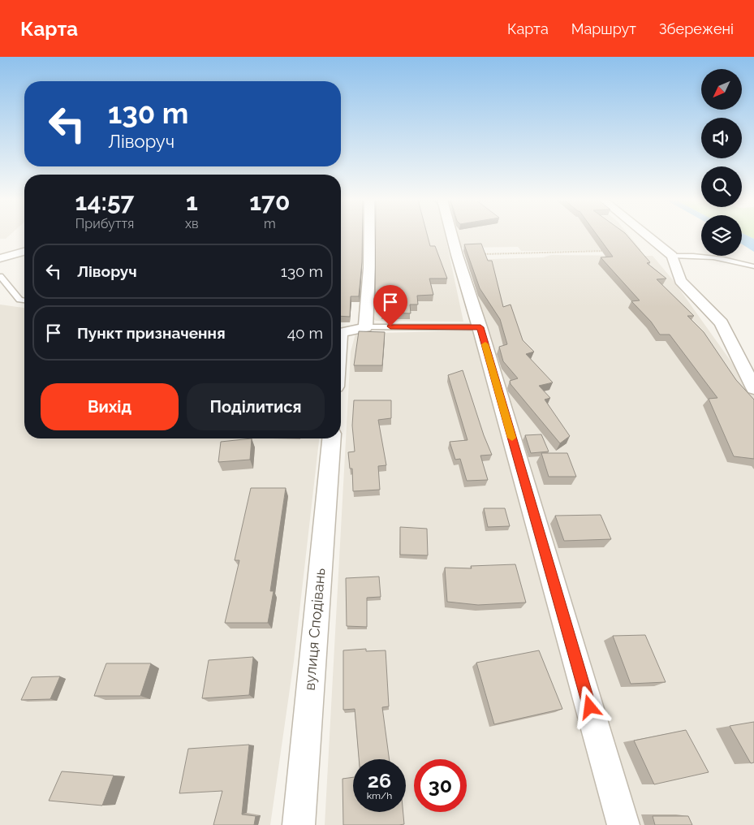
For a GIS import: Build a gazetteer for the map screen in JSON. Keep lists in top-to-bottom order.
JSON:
{
  "streets": {
    "street": ["вулиця Сподівань"]
  },
  "north": "bottom left",
  "page": {
    "header": "Карта",
    "nav": ["Карта", "Маршрут", "Збережені"],
    "turn": ["130 m", "Ліворуч"],
    "eta": [
      "14:57",
      "Прибуття",
      "1",
      "хв",
      "170",
      "m"
    ],
    "list": [
      {
        "name": "Ліворуч",
        "value": "130 m"
      },
      {
        "name": "Пункт призначення",
        "value": "40 m"
      }
    ],
    "buttons": ["Вихід", "Поділитися"],
    "speed": "26 km/h",
    "limit": "30"
  }
}
